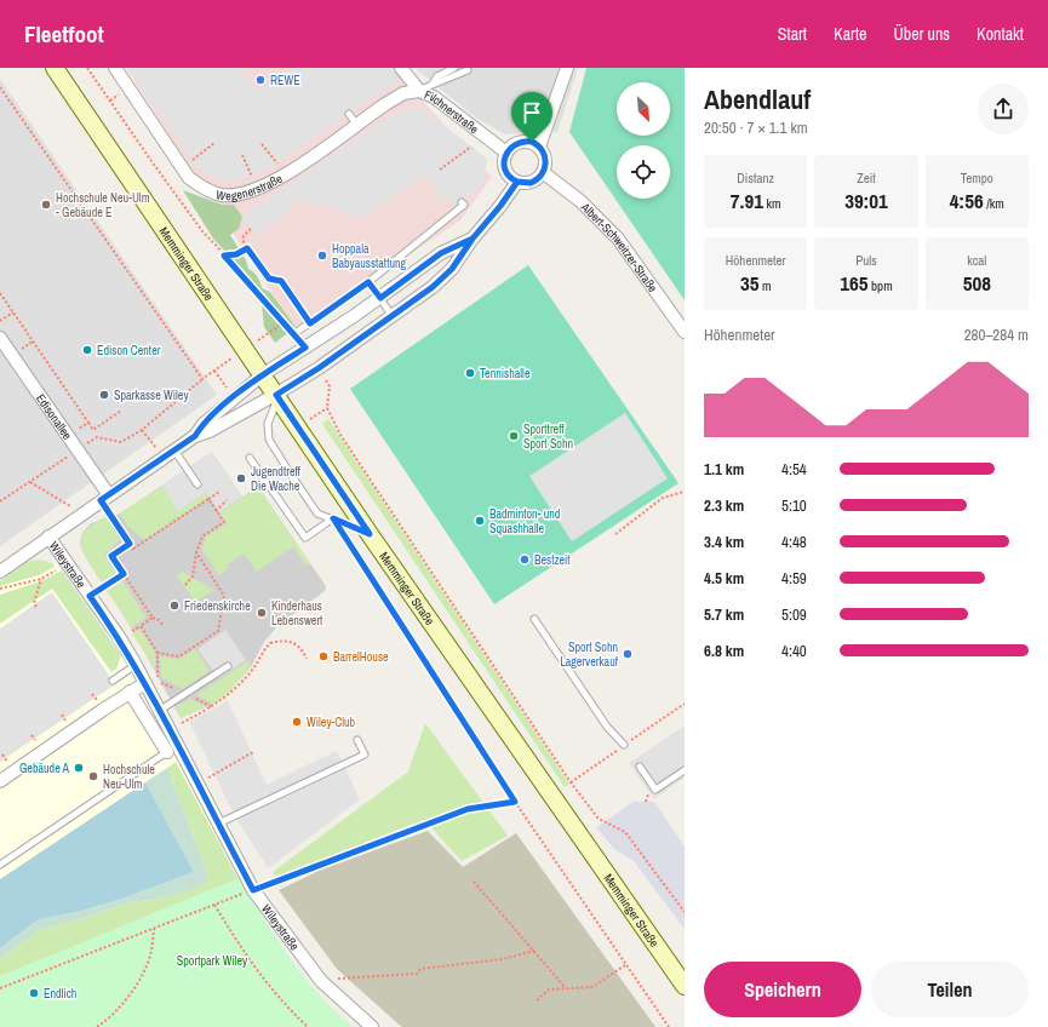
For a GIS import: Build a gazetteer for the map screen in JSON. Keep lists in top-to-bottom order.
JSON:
{
  "streets": {
    "main road": ["Memminger Straße"],
    "street": [
      "Filchnerstraße",
      "Wegenerstraße",
      "Albert-Schweitzer-Straße",
      "Edisonallee",
      "Wileystraße"
    ]
  },
  "crossings": [
    ["Filchnerstraße", "Wegenerstraße"],
    ["Filchnerstraße", "Albert-Schweitzer-Straße"]
  ],
  "parks": ["Sportpark Wiley"],
  "places": [
    "REWE",
    "Hochschule Neu-Ulm - Gebäude E",
    "Hoppala Babyausstattung",
    "Edison Center",
    "Tennishalle",
    "Sparkasse Wiley",
    "Sporttreff Sport Sohn",
    "Jugendtreff Die Wache",
    "Badminton- und Squashhalle",
    "Bestzeit",
    "Friedenskirche",
    "Kinderhaus Lebenswert",
    "Sport Sohn Lagerverkauf",
    "BarrelHouse",
    "Wiley-Club",
    "Gebäude A",
    "Hochschule Neu-Ulm",
    "Endlich"
  ],
  "north": "bottom right",
  "page": {
    "header": "Fleetfoot",
    "nav": [
      "Start",
      "Karte",
      "Über uns",
      "Kontakt"
    ],
    "heading": ["Abendlauf", "20:50 · 7 × 1.1 km"],
    "stats": [
      ["Distanz", "7.91 km"],
      ["Zeit", "39:01"],
      ["Tempo", "4:56 /km"],
      ["Höhenmeter", "35 m"],
      ["Puls", "165 bpm"],
      ["kcal", "508"]
    ],
    "chart": ["Höhenmeter", "280–284 m"],
    "list": [
      {
        "name": "1.1 km",
        "note": "4:54"
      },
      {
        "name": "2.3 km",
        "note": "5:10"
      },
      {
        "name": "3.4 km",
        "note": "4:48"
      },
      {
        "name": "4.5 km",
        "note": "4:59"
      },
      {
        "name": "5.7 km",
        "note": "5:09"
      },
      {
        "name": "6.8 km",
        "note": "4:40"
      }
    ],
    "buttons": ["Speichern", "Teilen"]
  }
}
